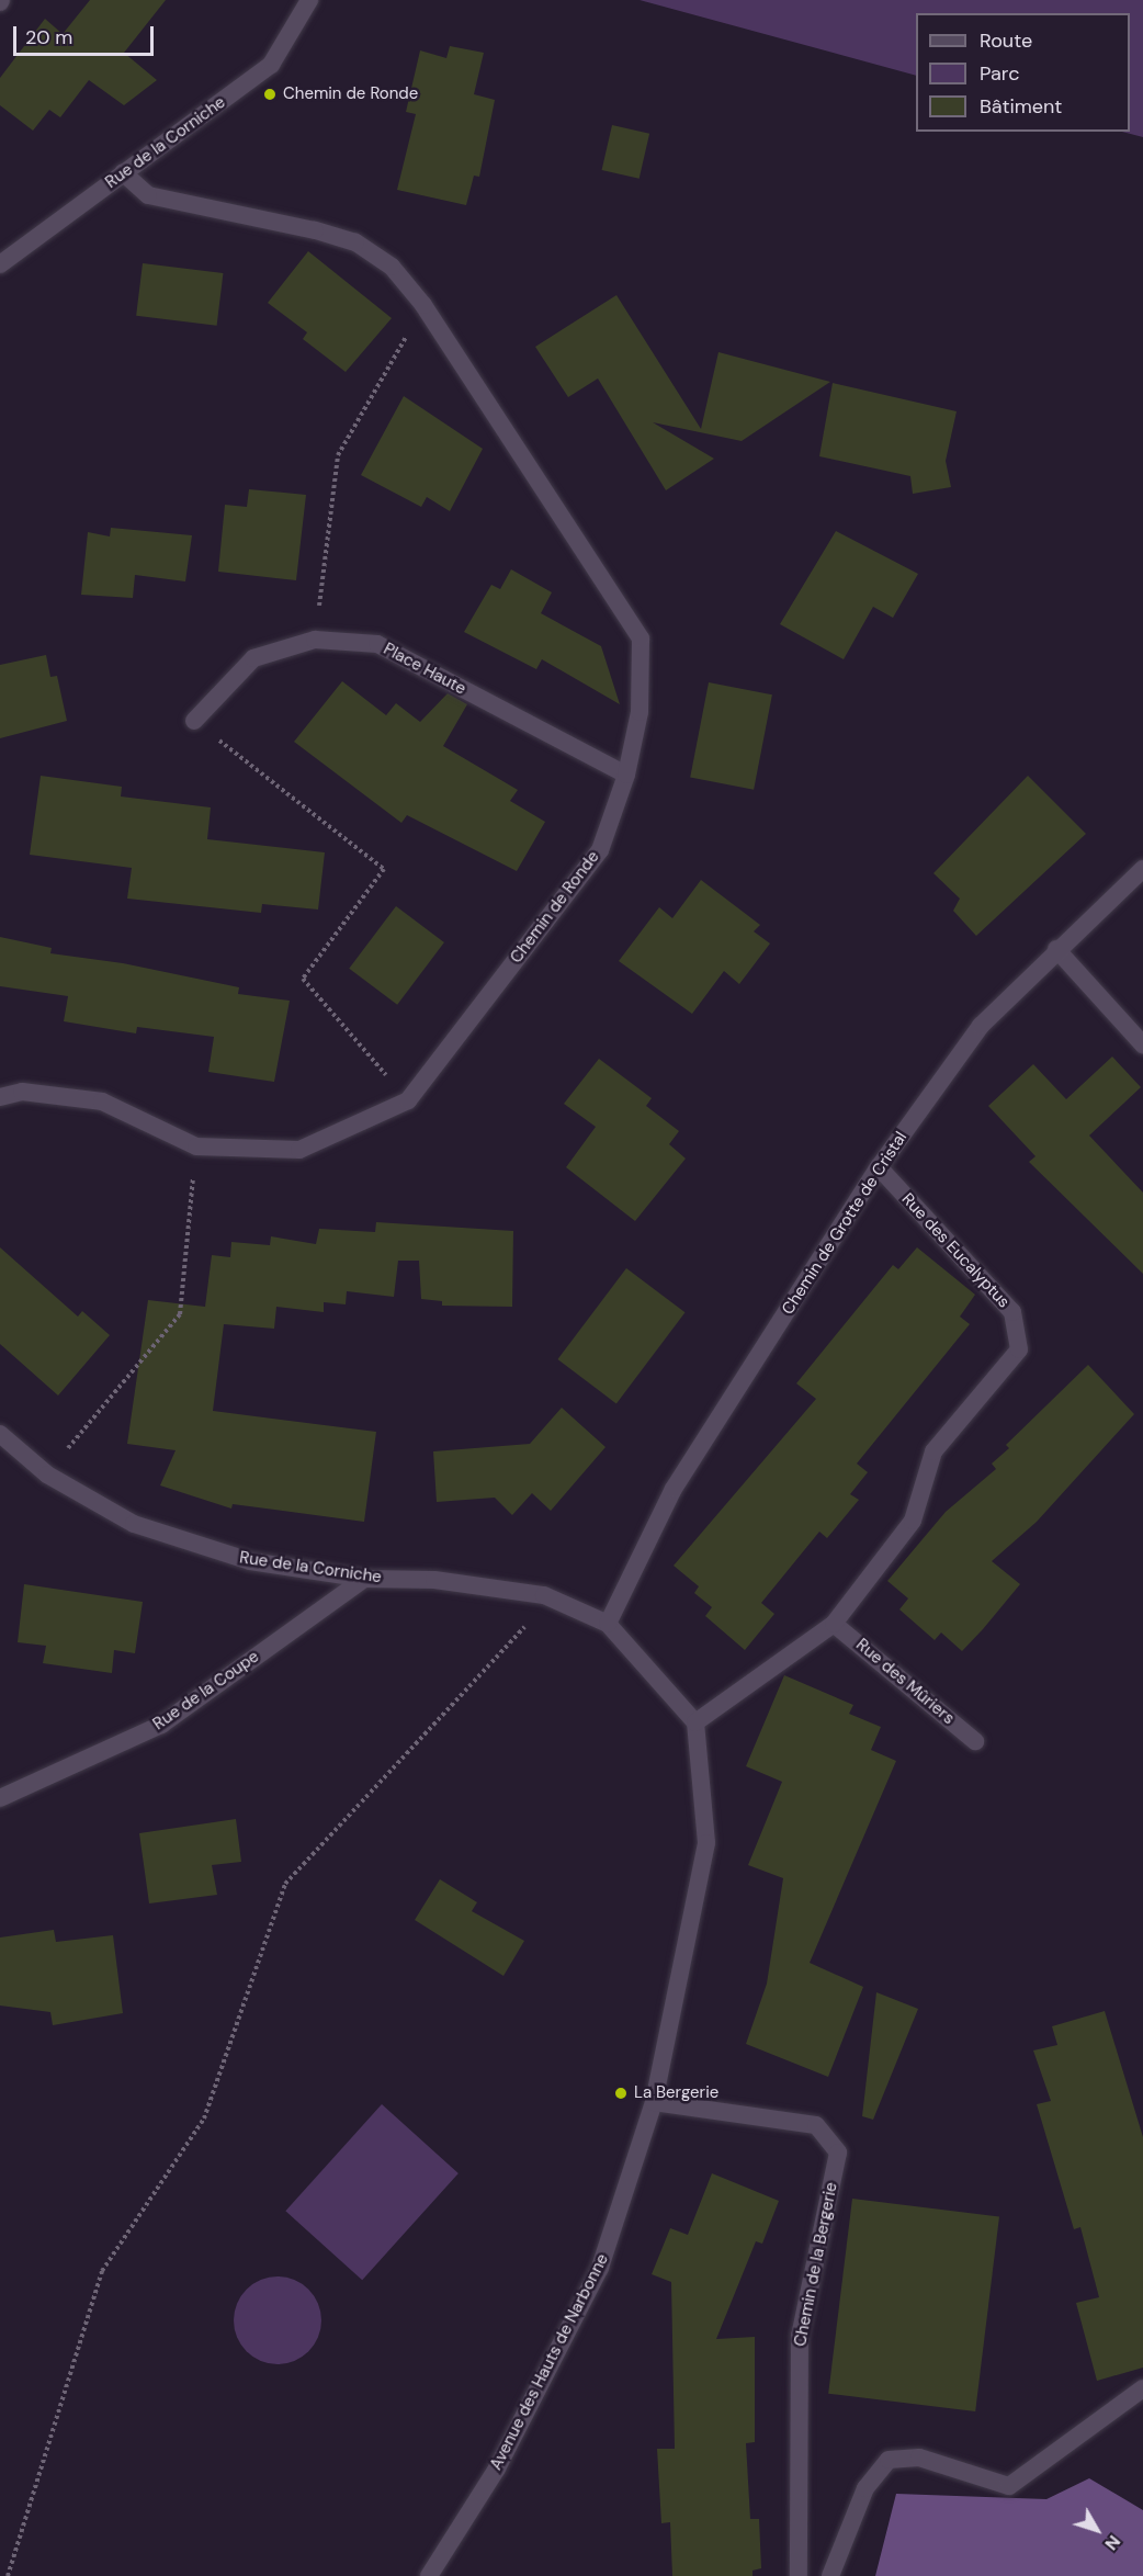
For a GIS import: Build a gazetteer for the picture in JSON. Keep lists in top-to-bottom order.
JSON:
{
  "streets": {
    "street": [
      "Rue de la Corniche",
      "Place Haute",
      "Chemin de Ronde",
      "Chemin de Grotte de Cristal",
      "Rue des Eucalyptus",
      "Rue des Mûriers",
      "Rue de la Coupe",
      "Chemin de la Bergerie",
      "Avenue des Hauts de Narbonne"
    ]
  },
  "crossings": [
    ["Rue de la Corniche", "Chemin de Ronde"],
    ["Rue de la Corniche", "Chemin de Grotte de Cristal"],
    ["Rue de la Corniche", "Rue de la Coupe"],
    ["Place Haute", "Chemin de Ronde"],
    ["Chemin de Grotte de Cristal", "Rue des Eucalyptus"],
    ["Rue des Eucalyptus", "Rue des Mûriers"],
    ["Rue des Eucalyptus", "Avenue des Hauts de Narbonne"],
    ["Chemin de la Bergerie", "Avenue des Hauts de Narbonne"]
  ],
  "places": ["Chemin de Ronde", "La Bergerie"],
  "legend": ["Route", "Parc", "Bâtiment"],
  "scale_bar": "20 m",
  "north": "bottom right"
}
